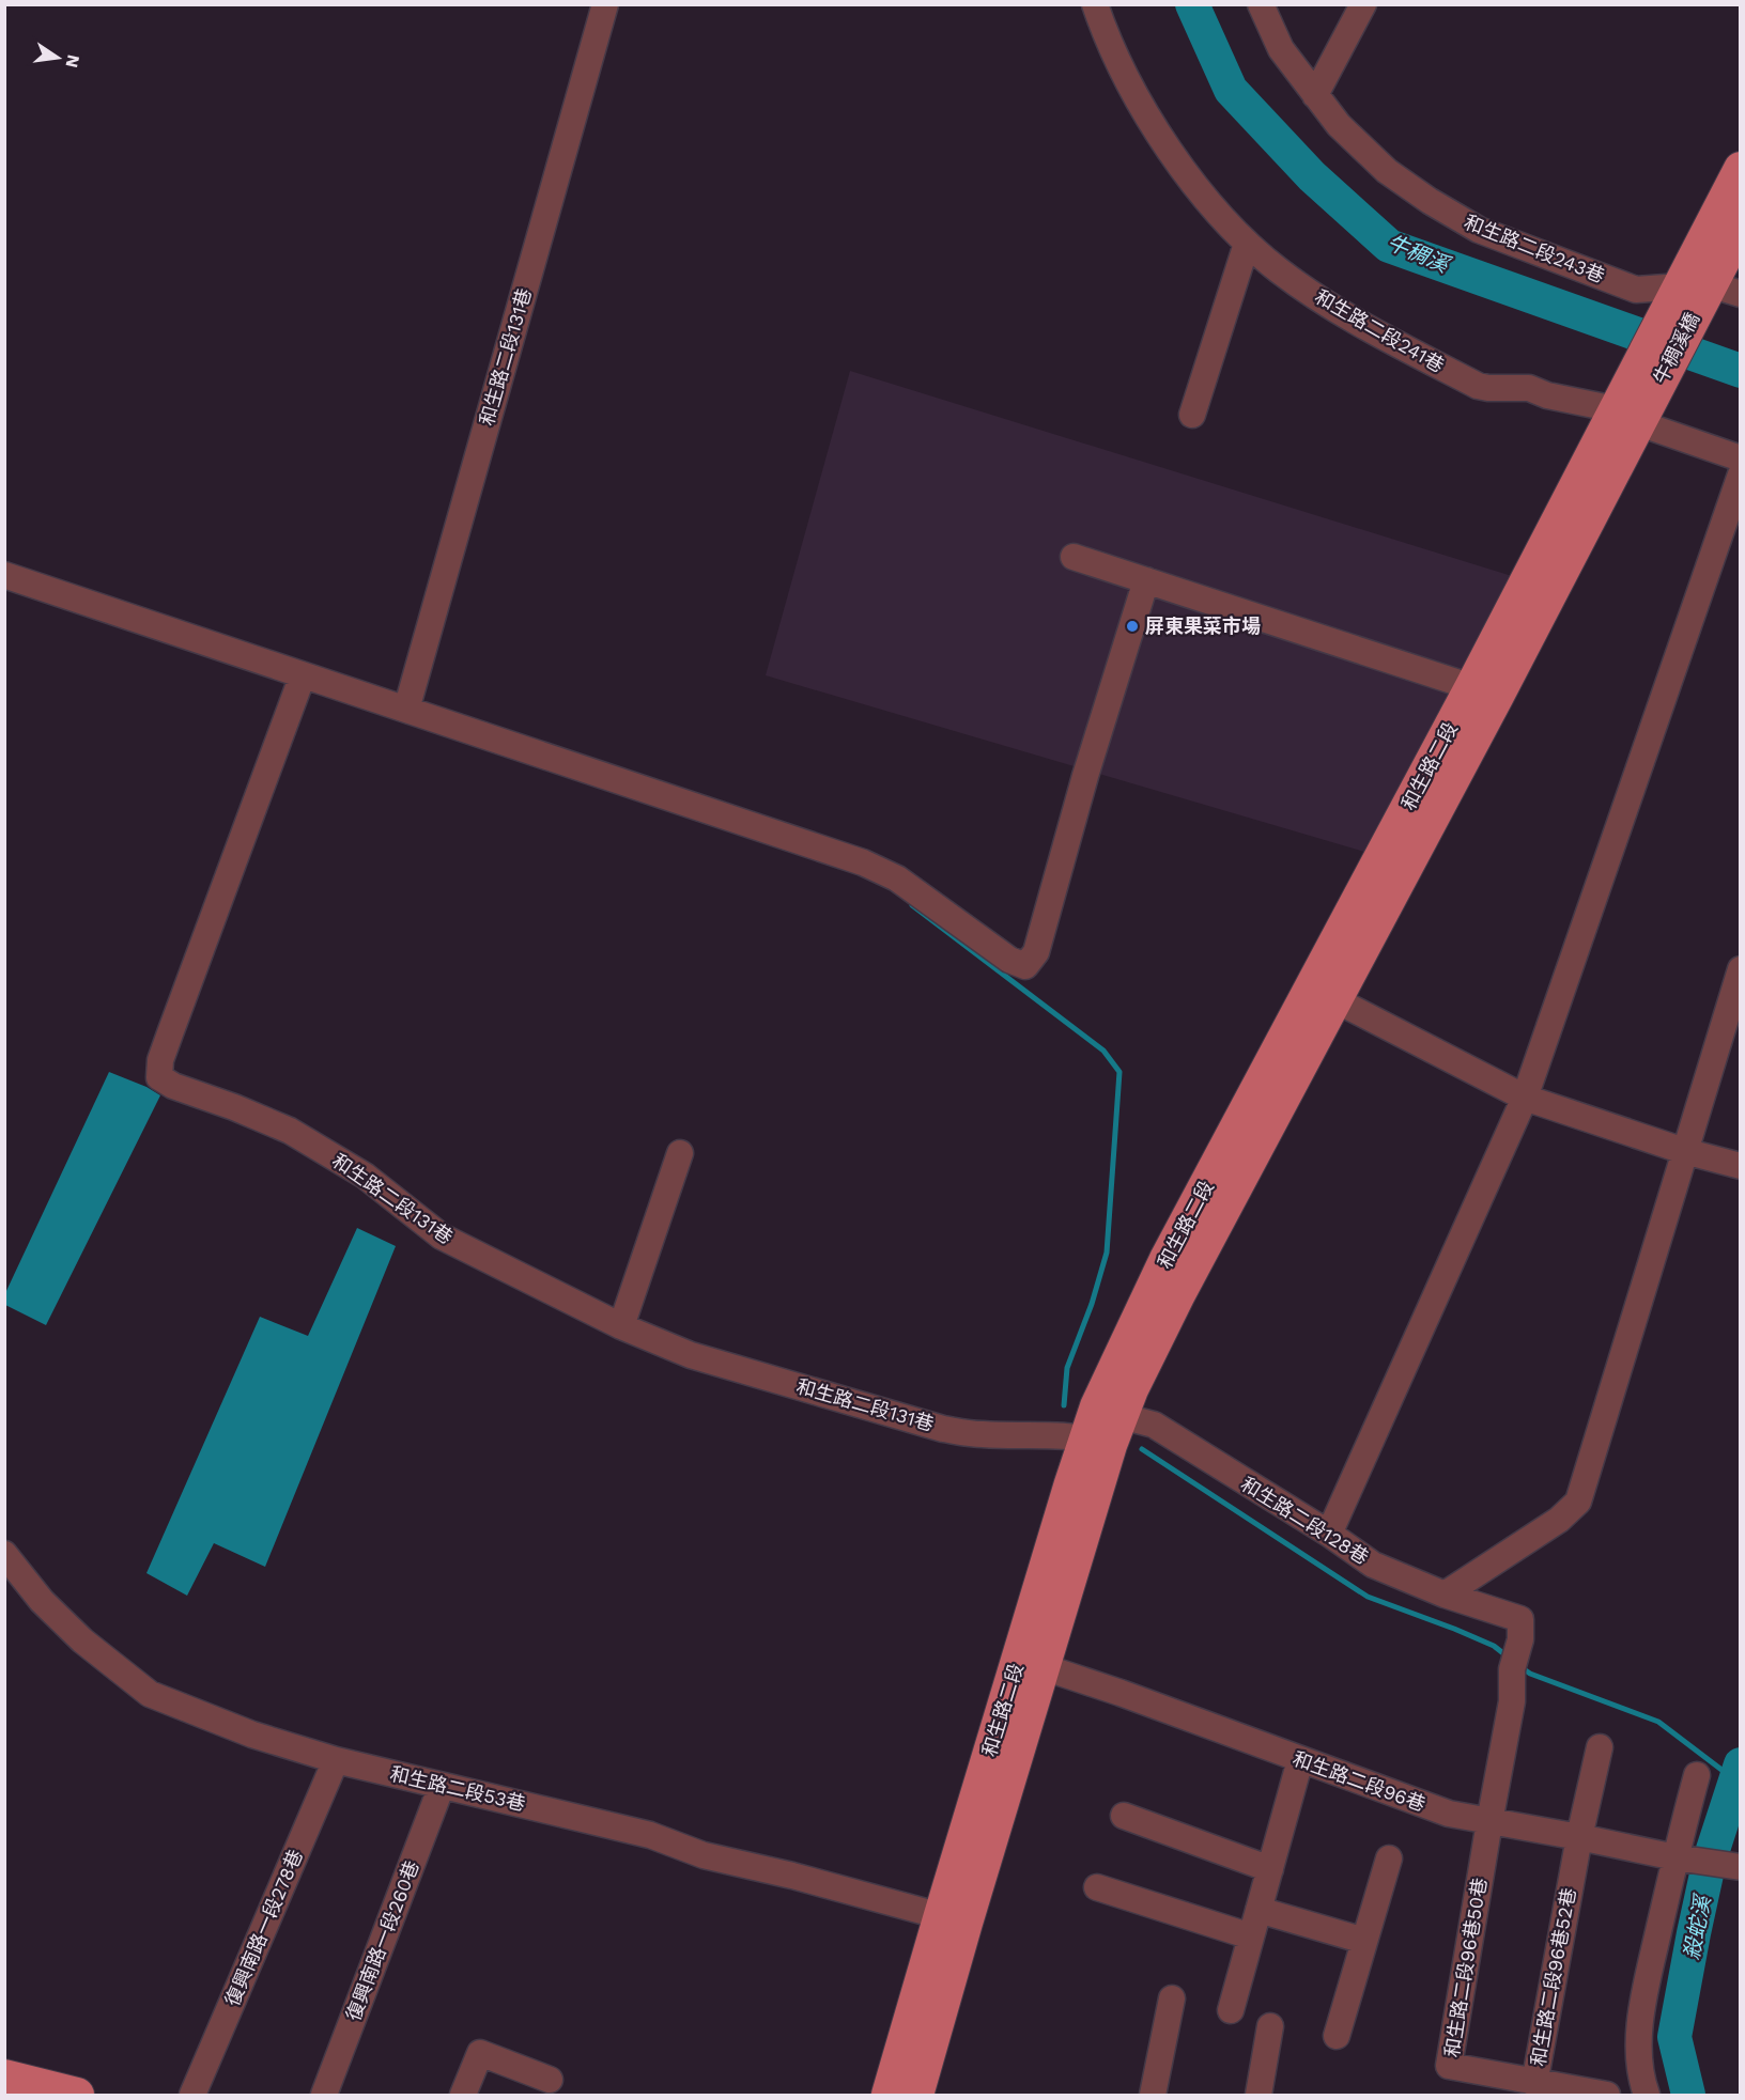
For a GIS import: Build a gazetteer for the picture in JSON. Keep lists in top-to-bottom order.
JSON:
{
  "streets": {
    "main road": ["牛稠溪橋", "和生路二段"],
    "street": [
      "和生路二段243巷",
      "和生路二段241巷",
      "和生路二段131巷",
      "和生路二段128巷",
      "和生路二段96巷",
      "和生路二段53巷",
      "復興南路一段278巷",
      "復興南路一段260巷",
      "和生路二段96巷50巷",
      "和生路二段96巷52巷"
    ]
  },
  "crossings": [
    ["和生路二段243巷", "牛稠溪橋"],
    ["和生路二段241巷", "牛稠溪橋"],
    ["和生路二段241巷", "和生路二段"],
    ["牛稠溪橋", "和生路二段"],
    ["和生路二段131巷", "和生路二段"],
    ["和生路二段131巷", "和生路二段128巷"],
    ["和生路二段", "和生路二段128巷"],
    ["和生路二段", "和生路二段96巷"],
    ["和生路二段", "和生路二段53巷"],
    ["和生路二段128巷", "和生路二段96巷"],
    ["和生路二段128巷", "和生路二段96巷50巷"],
    ["和生路二段96巷", "和生路二段96巷50巷"],
    ["和生路二段96巷", "和生路二段96巷52巷"],
    ["和生路二段53巷", "復興南路一段278巷"],
    ["和生路二段53巷", "復興南路一段260巷"],
    ["和生路二段96巷50巷", "和生路二段96巷52巷"]
  ],
  "water": ["牛稠溪", "殺蛇溪"],
  "places": ["屏東果菜市場"],
  "north": "right"
}
